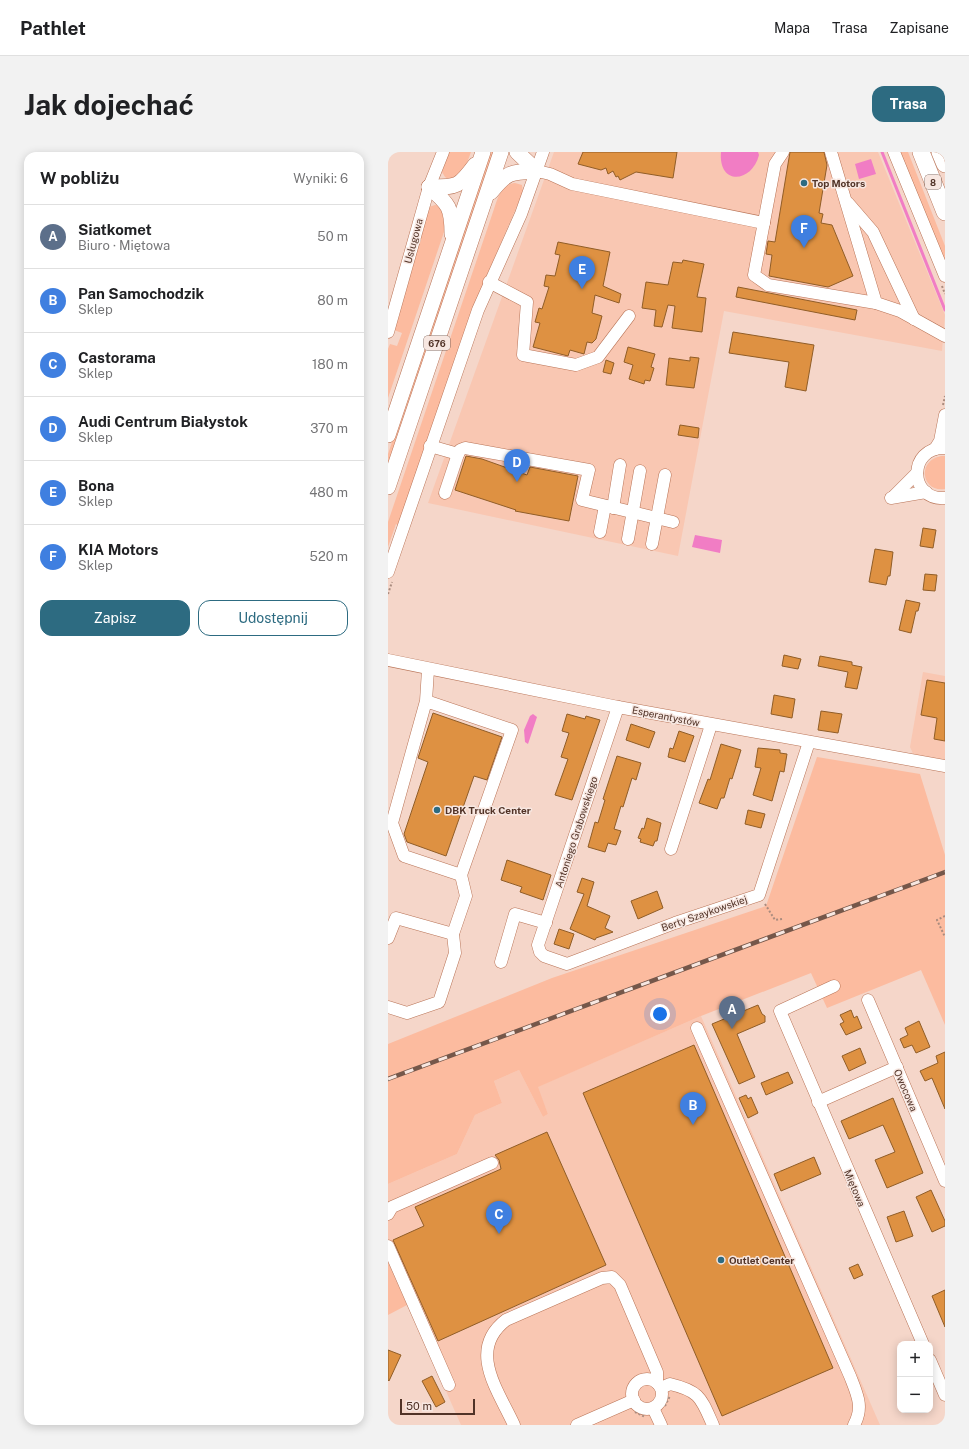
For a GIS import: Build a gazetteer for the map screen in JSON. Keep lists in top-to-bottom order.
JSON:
{
  "streets": {
    "highway": ["8"],
    "main road": ["676"],
    "street": [
      "Usługowa",
      "Esperantystów",
      "Antoniego Grabowskiego",
      "Berty Szaykowskiej",
      "Owocowa",
      "Miętowa"
    ]
  },
  "crossings": [
    ["Esperantystów", "Antoniego Grabowskiego"],
    ["Esperantystów", "Berty Szaykowskiej"],
    ["Antoniego Grabowskiego", "Berty Szaykowskiej"]
  ],
  "places": ["Top Motors", "DBK Truck Center", "Outlet Center"],
  "scale_bar": "50 m",
  "page": {
    "header": "Pathlet",
    "nav": ["Mapa", "Trasa", "Zapisane"],
    "buttons": [
      "Trasa",
      ["Zapisz", "Udostępnij"]
    ],
    "title": "Jak dojechać",
    "heading": ["W pobliżu", "Wyniki: 6"],
    "list": [
      {
        "mark": "A",
        "name": "Siatkomet",
        "note": "Biuro · Miętowa",
        "value": "50 m"
      },
      {
        "mark": "B",
        "name": "Pan Samochodzik",
        "note": "Sklep",
        "value": "80 m"
      },
      {
        "mark": "C",
        "name": "Castorama",
        "note": "Sklep",
        "value": "180 m"
      },
      {
        "mark": "D",
        "name": "Audi Centrum Białystok",
        "note": "Sklep",
        "value": "370 m"
      },
      {
        "mark": "E",
        "name": "Bona",
        "note": "Sklep",
        "value": "480 m"
      },
      {
        "mark": "F",
        "name": "KIA Motors",
        "note": "Sklep",
        "value": "520 m"
      }
    ],
    "pins": [
      "F",
      "E",
      "D",
      "A",
      "B",
      "C"
    ],
    "map_buttons": ["+", "−"],
    "scale": "50 m"
  }
}
